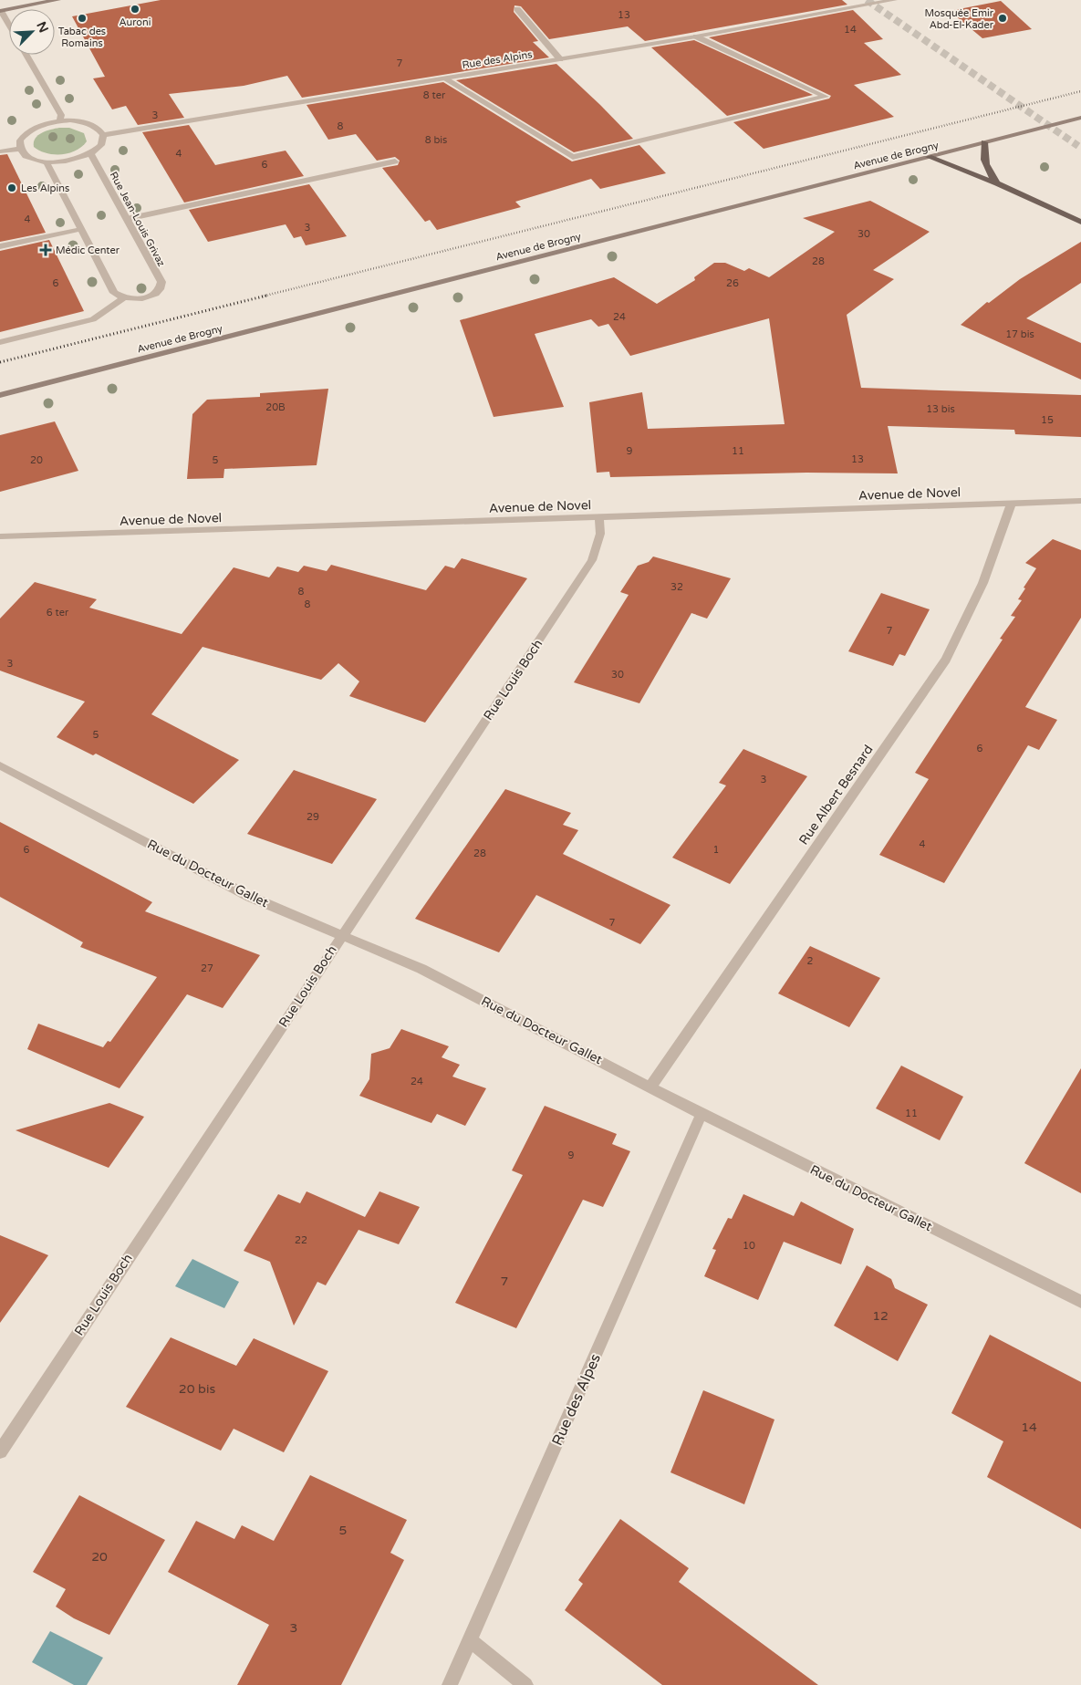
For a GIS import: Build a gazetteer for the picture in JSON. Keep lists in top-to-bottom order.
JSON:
{
  "streets": {
    "main road": ["Avenue de Brogny"],
    "street": [
      "Rue des Alpins",
      "Rue Jean-Louis Grivaz",
      "Avenue de Novel",
      "Rue Louis Boch",
      "Rue Albert Besnard",
      "Rue du Docteur Gallet",
      "Rue des Alpes"
    ]
  },
  "crossings": [
    ["Avenue de Novel", "Rue Louis Boch"],
    ["Avenue de Novel", "Rue Albert Besnard"],
    ["Rue Louis Boch", "Rue du Docteur Gallet"],
    ["Rue Albert Besnard", "Rue du Docteur Gallet"],
    ["Rue du Docteur Gallet", "Rue des Alpes"]
  ],
  "places": {
    "other": [
      "Auroni",
      "Tabac des Romains",
      "Mosquée Emir Abd-El-Kader",
      "Les Alpins"
    ],
    "health": ["Médic Center"]
  },
  "house_numbers": [
    "13",
    "14",
    "7",
    "8 ter",
    "3",
    "8",
    "8 bis",
    "4",
    "6",
    "4",
    "3",
    "30",
    "28",
    "6",
    "26",
    "24",
    "17 bis",
    "20B",
    "13 bis",
    "15",
    "9",
    "11",
    "13",
    "20",
    "5",
    "32",
    "8",
    "8",
    "6 ter",
    "7",
    "3",
    "30",
    "5",
    "6",
    "3",
    "29",
    "4",
    "6",
    "1",
    "28",
    "7",
    "2",
    "27",
    "24",
    "11",
    "9",
    "22",
    "10",
    "7",
    "12",
    "20 bis",
    "14",
    "5",
    "20",
    "3"
  ],
  "north": "top right"
}
